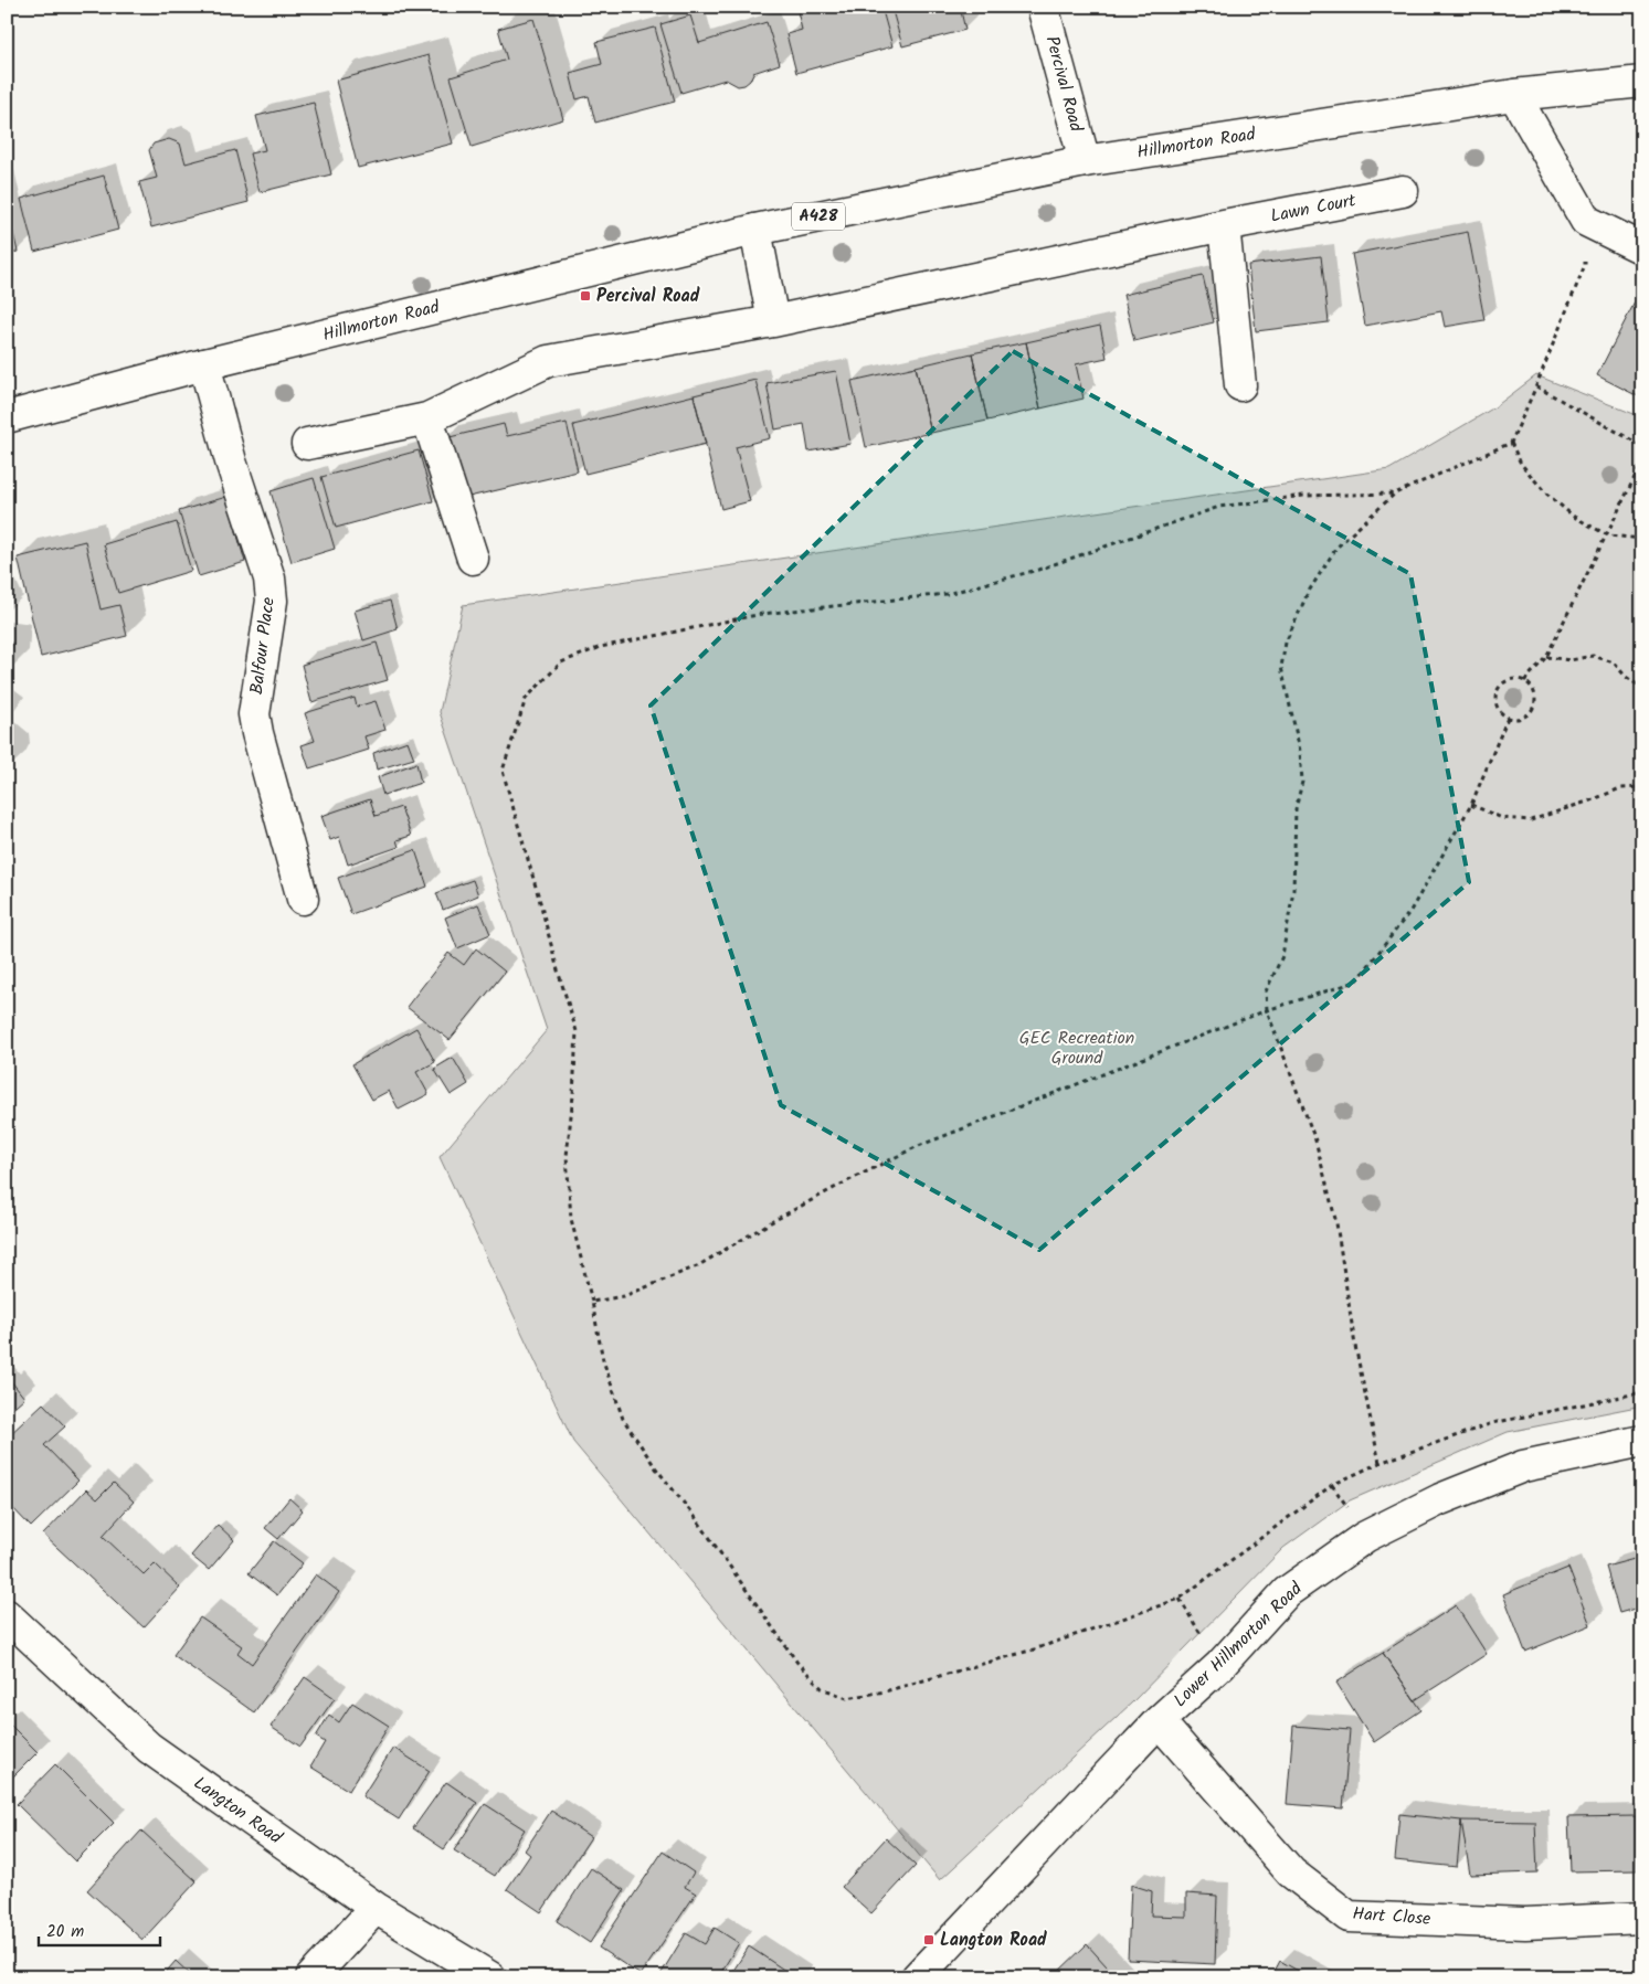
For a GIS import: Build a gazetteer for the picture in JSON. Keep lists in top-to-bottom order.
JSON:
{
  "streets": {
    "main road": [
      "Percival Road",
      "Hillmorton Road",
      "Lawn Court",
      "A428",
      "Balfour Place",
      "Lower Hillmorton Road",
      "Langton Road",
      "Hart Close"
    ]
  },
  "crossings": [
    ["Percival Road", "Hillmorton Road"],
    ["Hillmorton Road", "Balfour Place"],
    ["Lower Hillmorton Road", "Hart Close"]
  ],
  "parks": ["GEC Recreation Ground"],
  "places": {
    "transit": ["Percival Road", "Langton Road"]
  },
  "scale_bar": "20 m"
}
